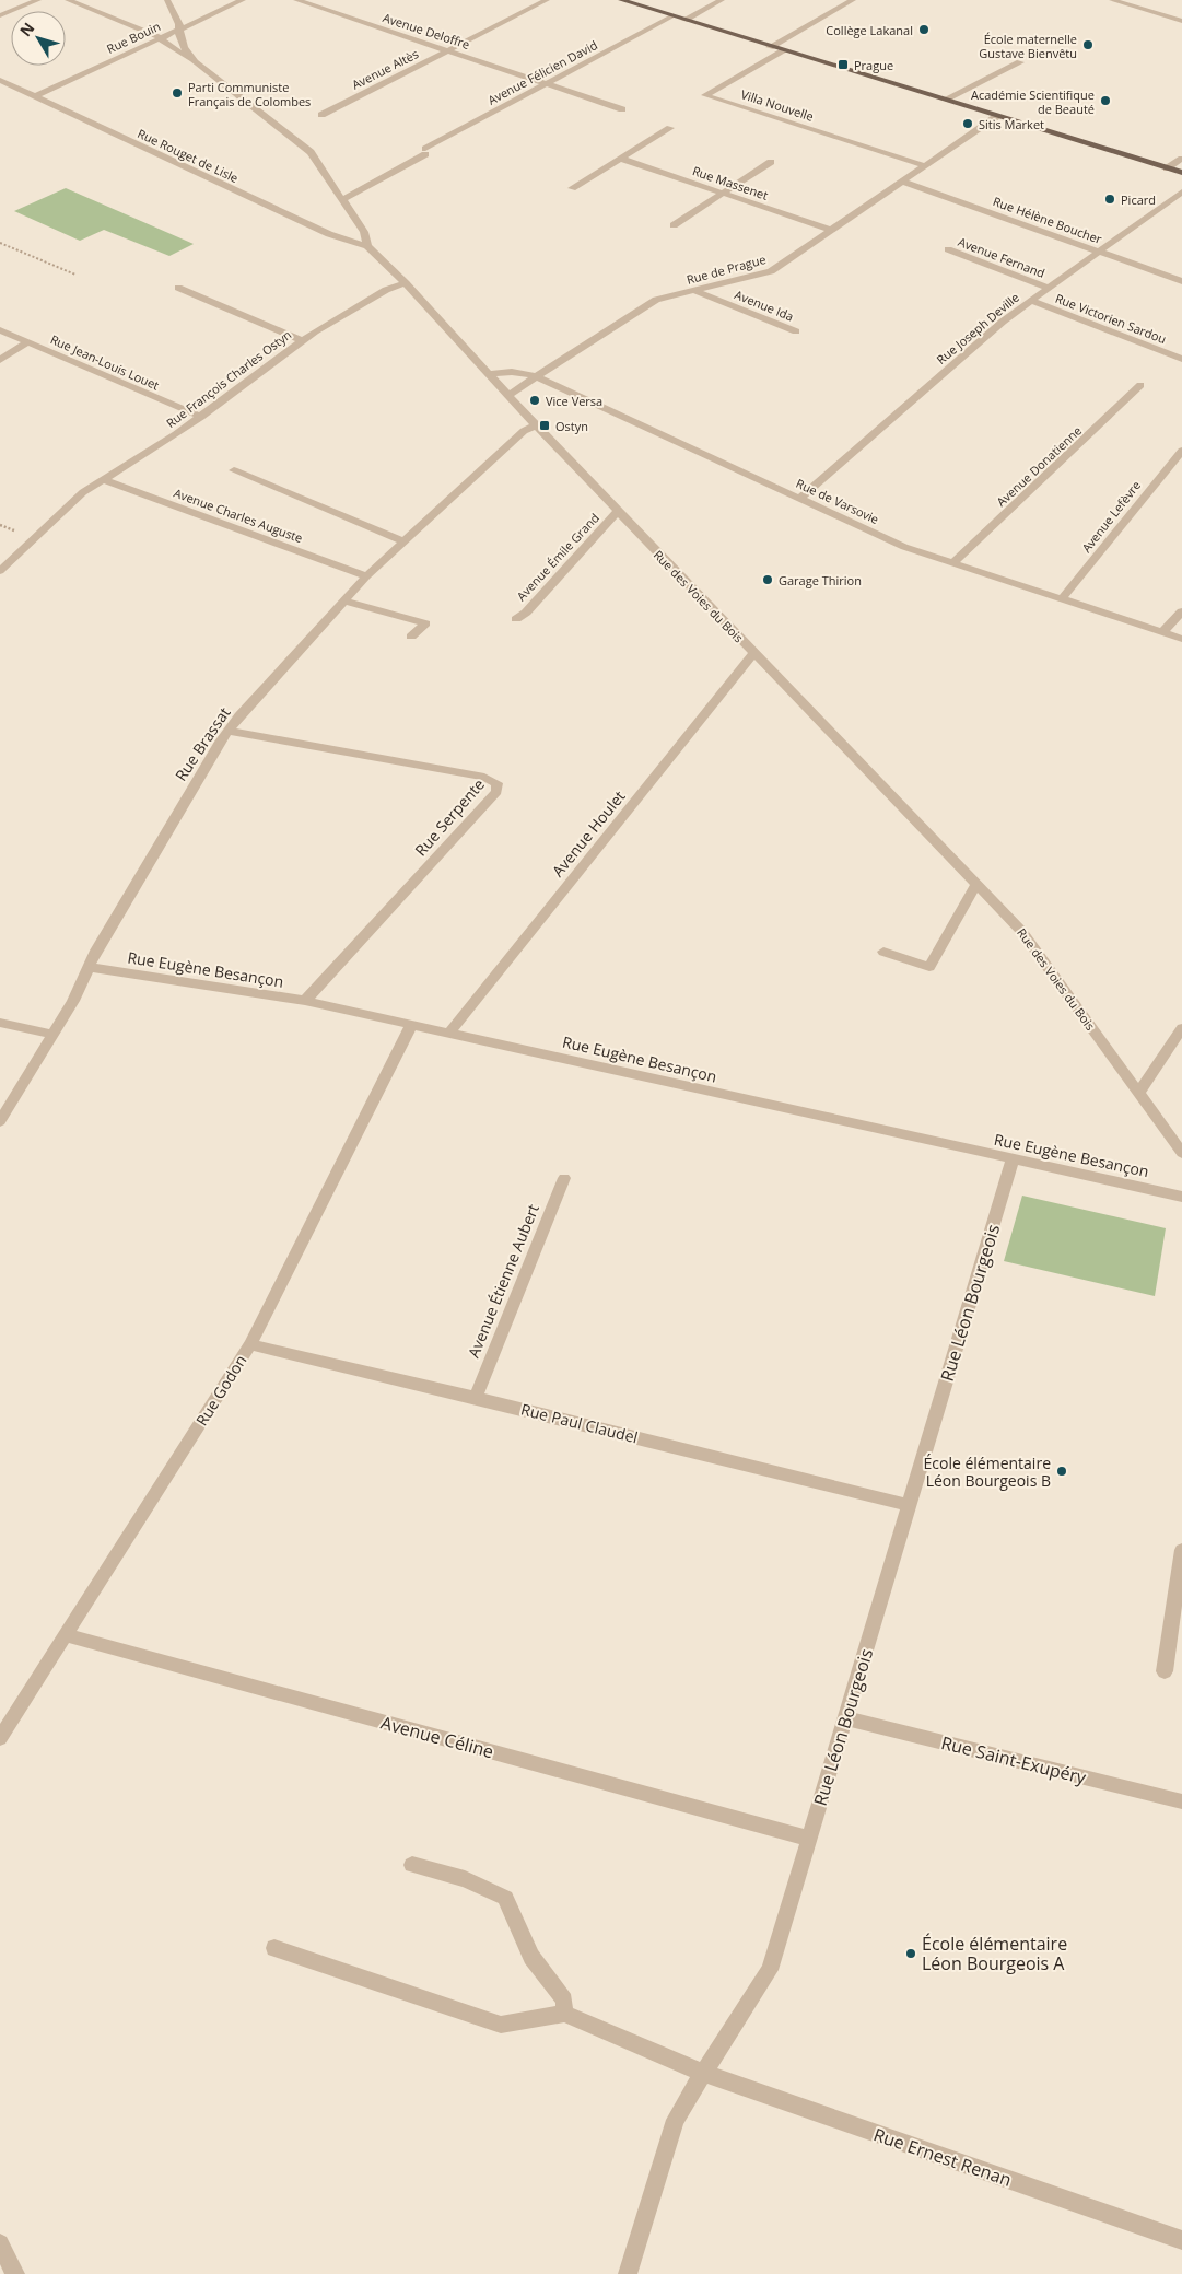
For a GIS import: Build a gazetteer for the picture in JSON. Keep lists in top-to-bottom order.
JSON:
{
  "streets": {
    "street": [
      "Avenue Deloffre",
      "Rue Bouin",
      "Avenue Altès",
      "Avenue Félicien David",
      "Villa Nouvelle",
      "Rue Rouget de Lisle",
      "Rue Massenet",
      "Rue Hélène Boucher",
      "Avenue Fernand",
      "Rue de Prague",
      "Avenue Ida",
      "Rue Victorien Sardou",
      "Rue Joseph Deville",
      "Rue Jean-Louis Louet",
      "Rue François Charles Ostyn",
      "Avenue Donatienne",
      "Rue de Varsovie",
      "Avenue Charles Auguste",
      "Avenue Lefèvre",
      "Avenue Émile Grand",
      "Rue des Voies du Bois",
      "Rue Brassat",
      "Rue Serpente",
      "Avenue Houlet",
      "Rue Eugène Besançon",
      "Avenue Étienne Aubert",
      "Rue Léon Bourgeois",
      "Rue Godon",
      "Rue Paul Claudel",
      "Avenue Céline",
      "Rue Saint-Exupéry",
      "Rue Ernest Renan"
    ]
  },
  "crossings": [
    ["Avenue Deloffre", "Avenue Altès"],
    ["Avenue Deloffre", "Avenue Félicien David"],
    ["Rue Bouin", "Rue Rouget de Lisle"],
    ["Rue Bouin", "Rue des Voies du Bois"],
    ["Avenue Félicien David", "Rue des Voies du Bois"],
    ["Villa Nouvelle", "Rue de Prague"],
    ["Rue Rouget de Lisle", "Rue des Voies du Bois"],
    ["Rue Massenet", "Rue de Prague"],
    ["Rue Hélène Boucher", "Rue de Prague"],
    ["Rue Hélène Boucher", "Rue Joseph Deville"],
    ["Avenue Fernand", "Rue Joseph Deville"],
    ["Rue de Prague", "Avenue Ida"],
    ["Rue de Prague", "Rue de Varsovie"],
    ["Rue de Prague", "Rue des Voies du Bois"],
    ["Rue Victorien Sardou", "Rue Joseph Deville"],
    ["Rue Joseph Deville", "Rue de Varsovie"],
    ["Rue Jean-Louis Louet", "Rue François Charles Ostyn"],
    ["Rue François Charles Ostyn", "Avenue Charles Auguste"],
    ["Rue François Charles Ostyn", "Rue des Voies du Bois"],
    ["Avenue Donatienne", "Rue de Varsovie"],
    ["Rue de Varsovie", "Avenue Lefèvre"],
    ["Rue de Varsovie", "Rue des Voies du Bois"],
    ["Avenue Charles Auguste", "Rue Brassat"],
    ["Avenue Émile Grand", "Rue des Voies du Bois"],
    ["Rue des Voies du Bois", "Rue Brassat"],
    ["Rue des Voies du Bois", "Avenue Houlet"],
    ["Rue Brassat", "Rue Serpente"],
    ["Rue Brassat", "Rue Eugène Besançon"],
    ["Rue Serpente", "Rue Eugène Besançon"],
    ["Avenue Houlet", "Rue Eugène Besançon"],
    ["Rue Eugène Besançon", "Rue Léon Bourgeois"],
    ["Rue Eugène Besançon", "Rue Godon"],
    ["Avenue Étienne Aubert", "Rue Paul Claudel"],
    ["Rue Léon Bourgeois", "Rue Paul Claudel"],
    ["Rue Léon Bourgeois", "Avenue Céline"],
    ["Rue Léon Bourgeois", "Rue Saint-Exupéry"],
    ["Rue Léon Bourgeois", "Rue Ernest Renan"],
    ["Rue Godon", "Rue Paul Claudel"],
    ["Rue Godon", "Avenue Céline"]
  ],
  "places": {
    "other": [
      "Collège Lakanal",
      "École maternelle Gustave Bienvêtu",
      "Parti Communiste Français de Colombes",
      "Académie Scientifique de Beauté",
      "Sitis Market",
      "Picard",
      "Vice Versa",
      "Garage Thirion",
      "École élémentaire Léon Bourgeois B",
      "École élémentaire Léon Bourgeois A"
    ],
    "transit": ["Prague", "Ostyn"]
  },
  "north": "top left"
}
